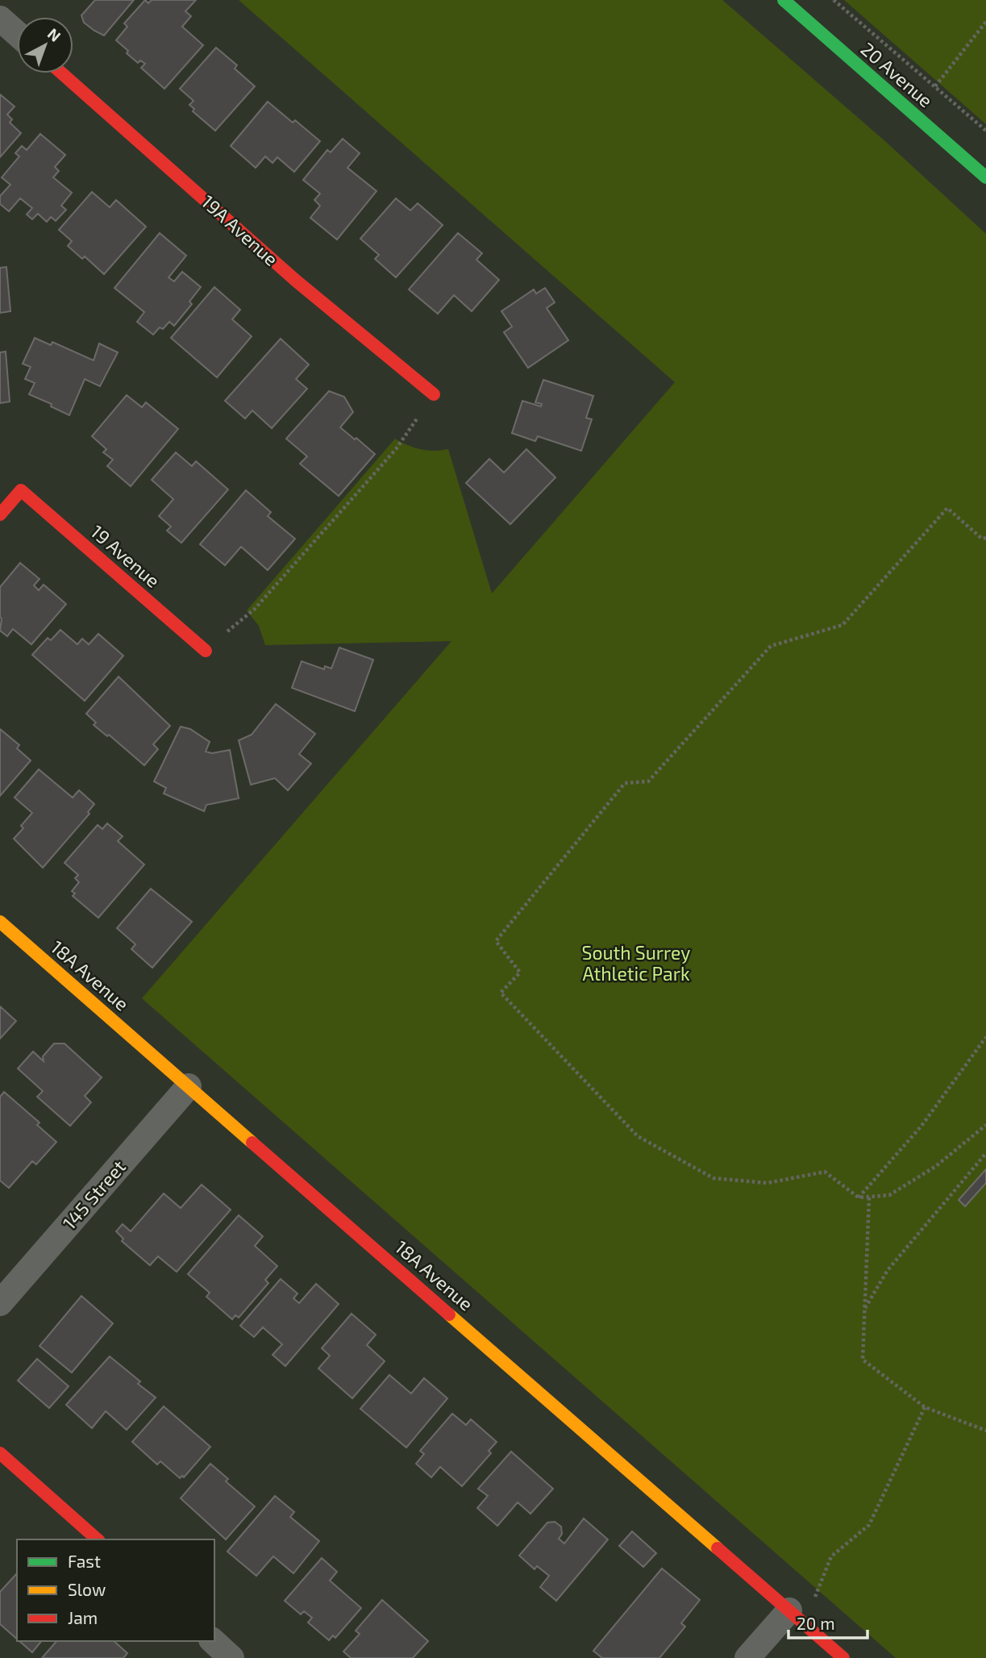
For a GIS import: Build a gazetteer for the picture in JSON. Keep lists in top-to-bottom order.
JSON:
{
  "streets": {
    "street": [
      "20 Avenue",
      "19A Avenue",
      "19 Avenue",
      "18A Avenue",
      "145 Street"
    ]
  },
  "crossings": [
    ["18A Avenue", "145 Street"]
  ],
  "parks": ["South Surrey Athletic Park"],
  "legend": ["Fast", "Slow", "Jam"],
  "scale_bar": "20 m",
  "north": "top right"
}
